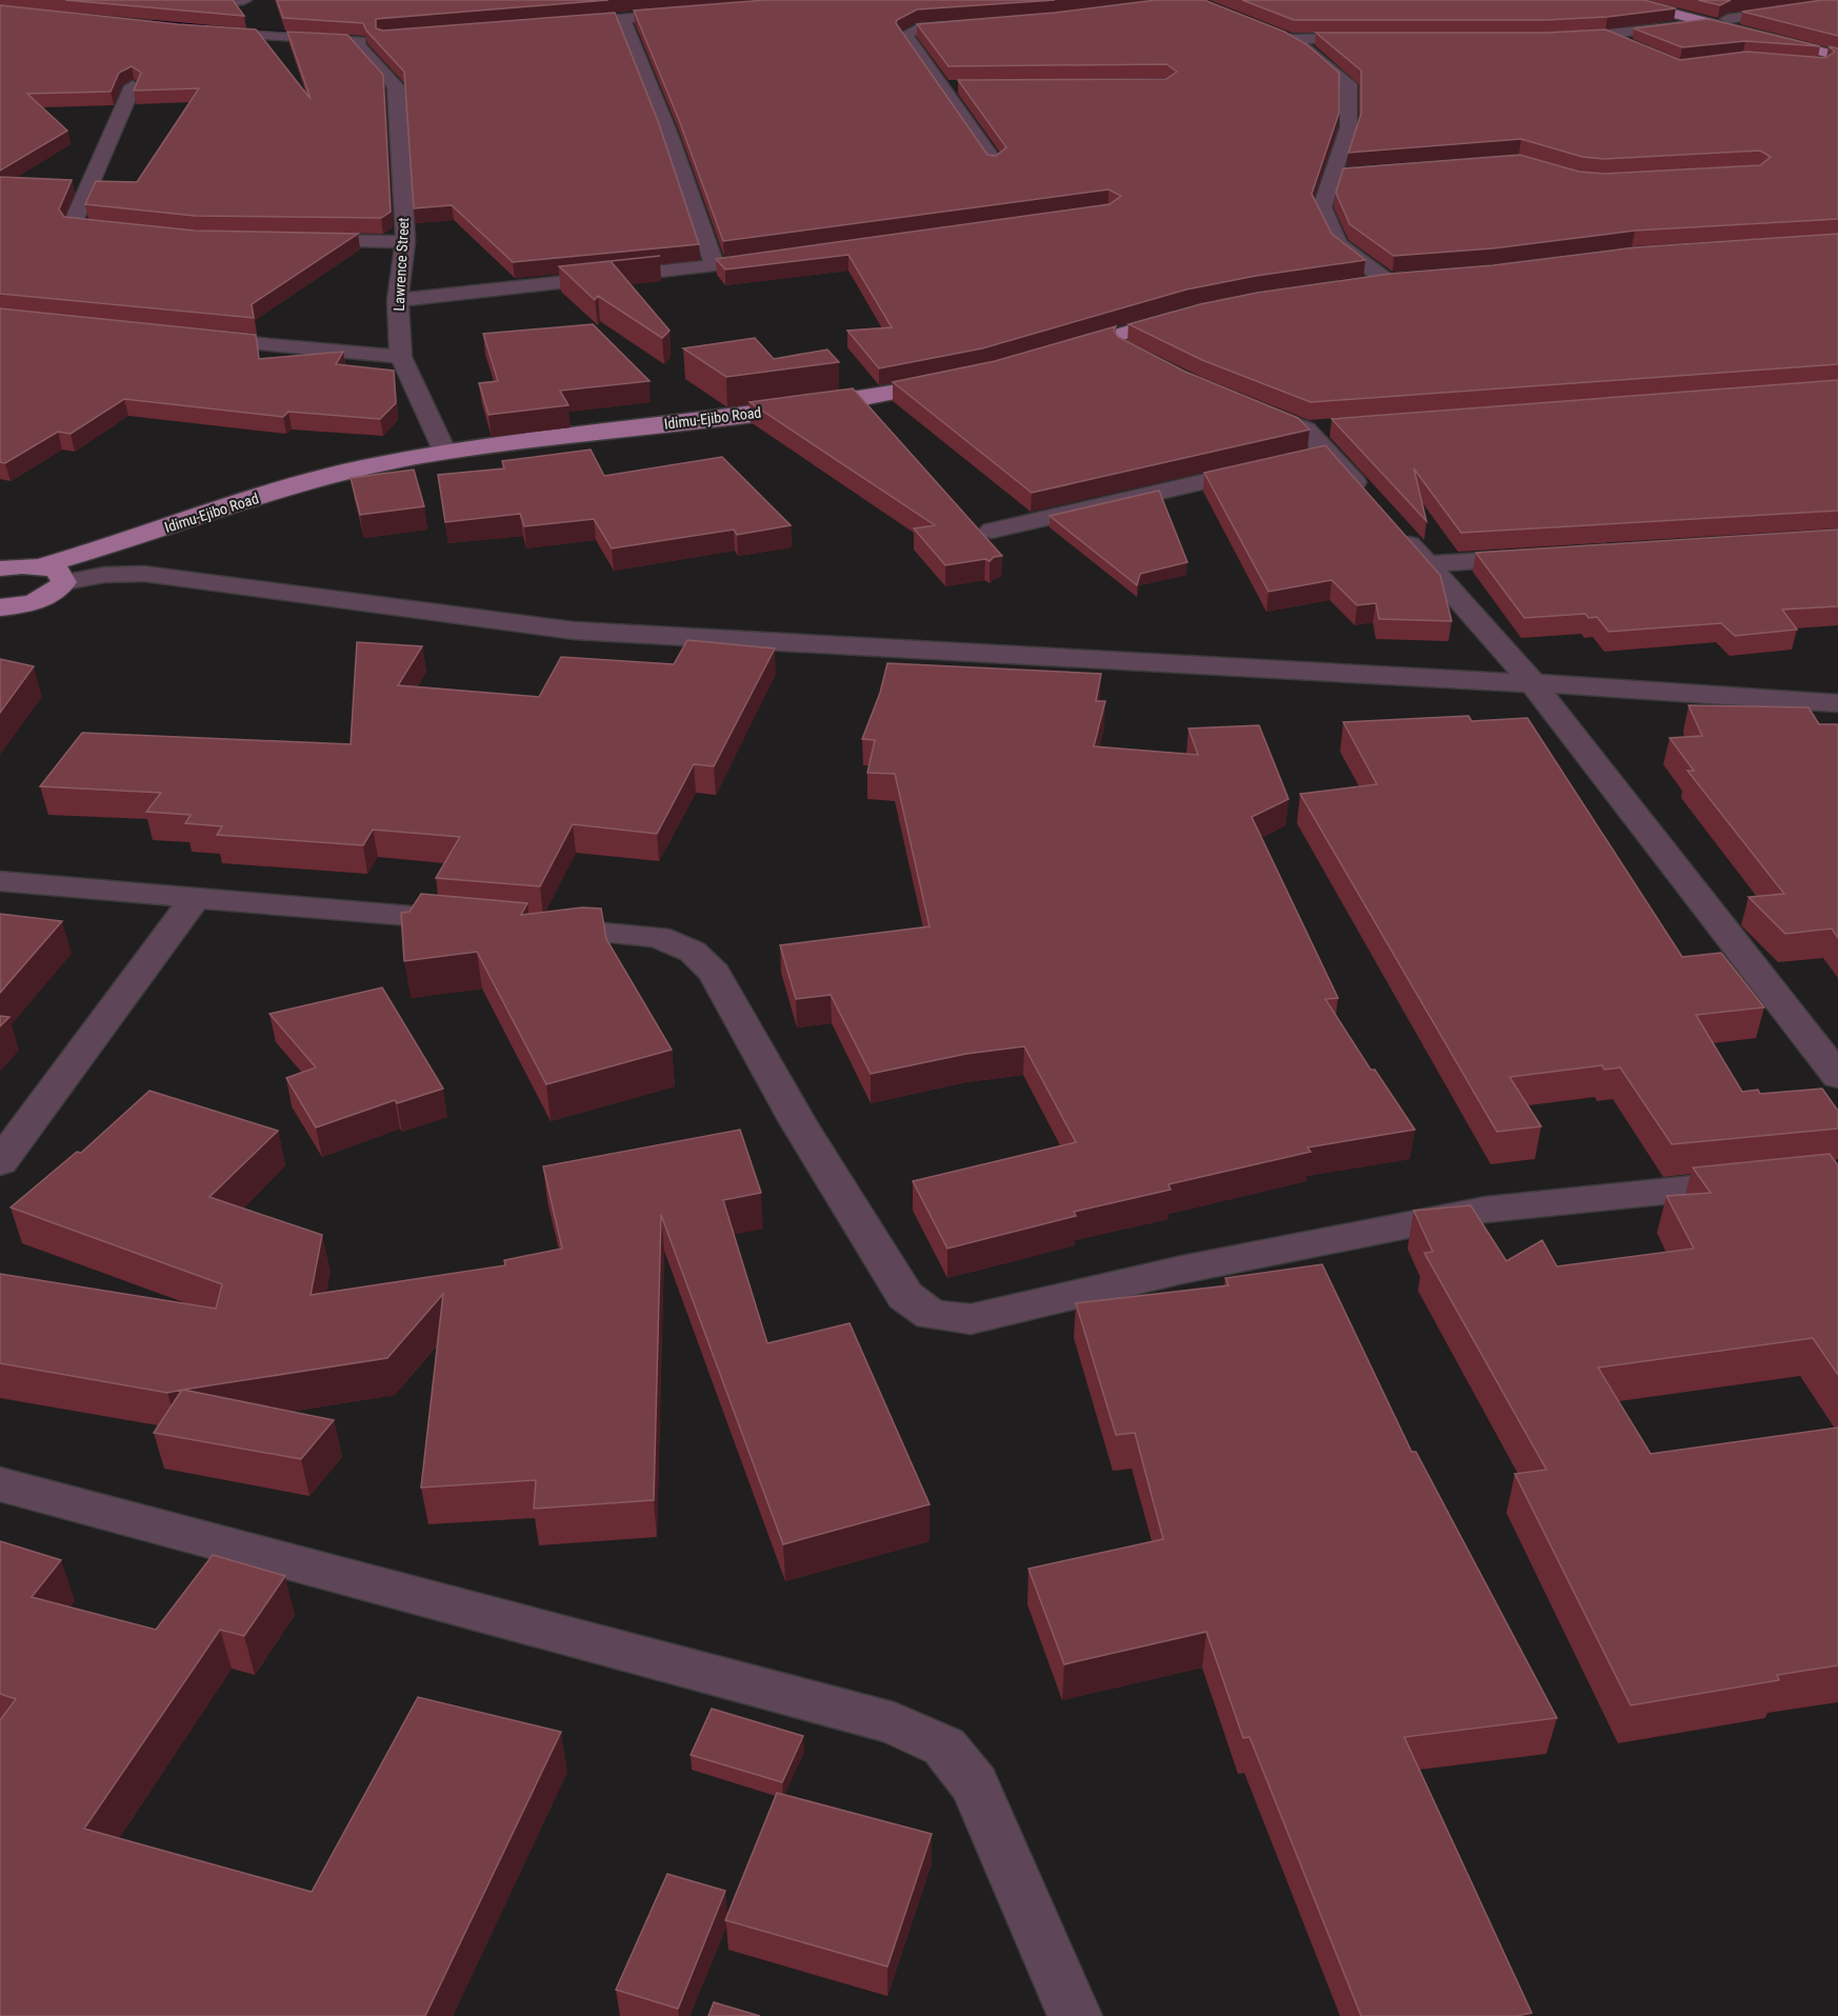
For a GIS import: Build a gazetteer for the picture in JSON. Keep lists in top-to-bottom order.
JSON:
{
  "streets": {
    "main road": ["Idimu-Ejibo Road"],
    "street": ["Lawrence Street"]
  },
  "crossings": [
    ["Lawrence Street", "Idimu-Ejibo Road"]
  ]
}
